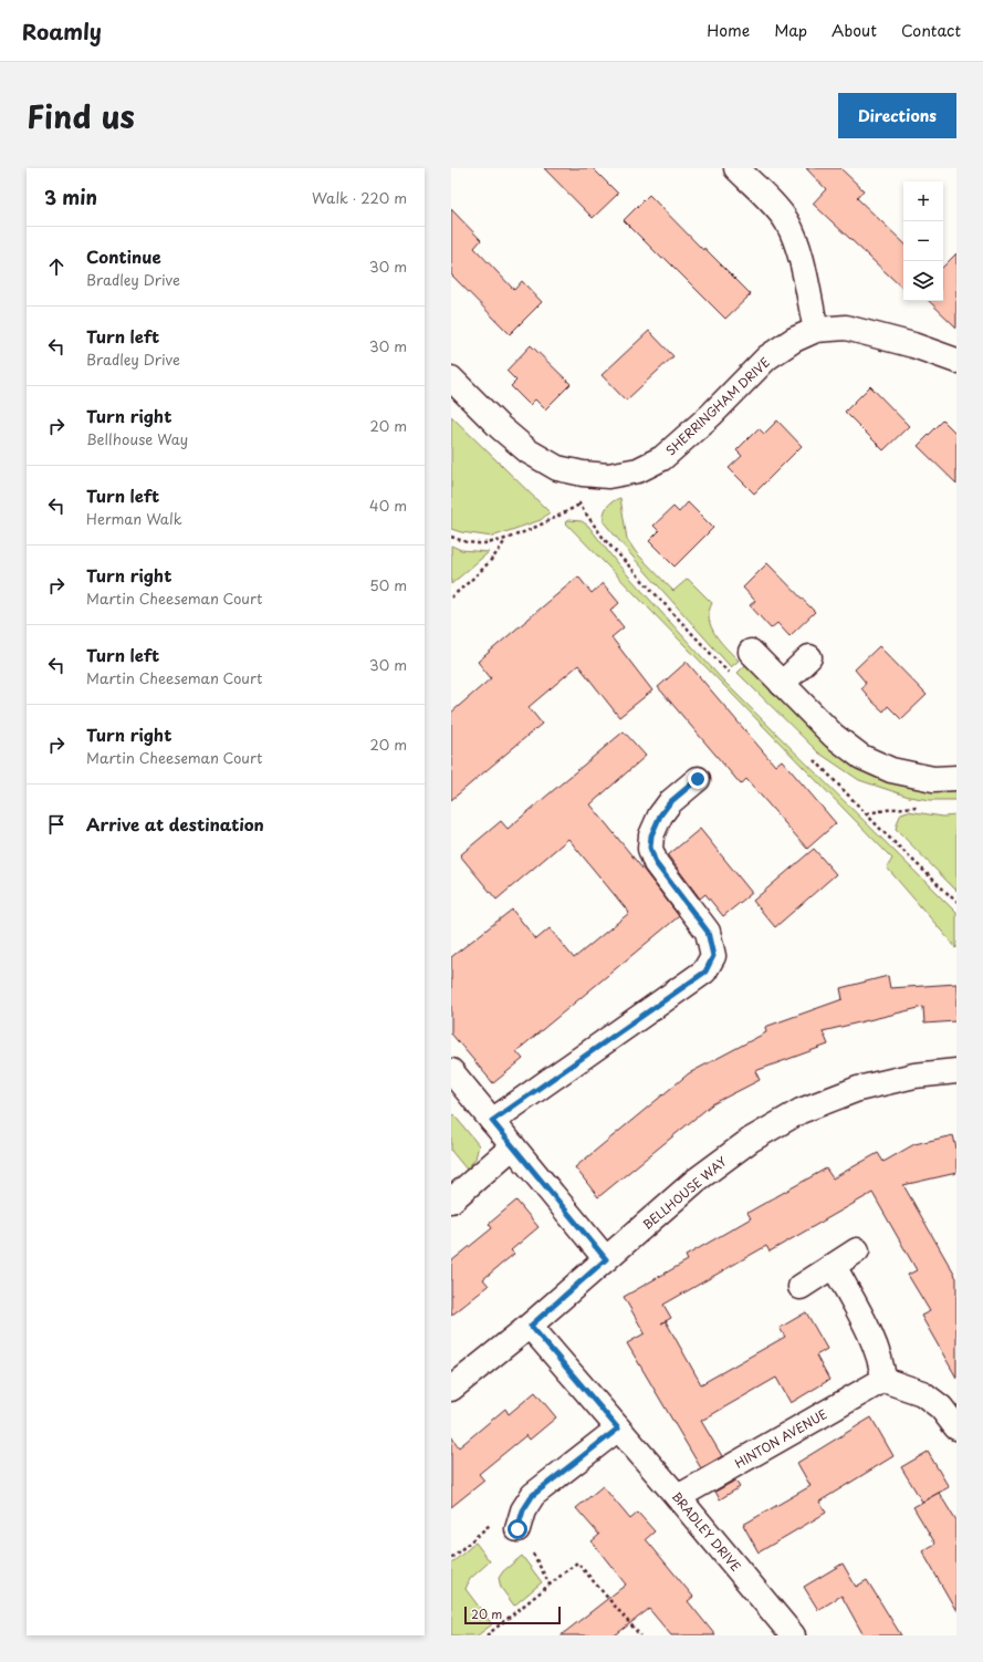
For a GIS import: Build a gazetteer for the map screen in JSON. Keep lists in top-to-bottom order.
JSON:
{
  "streets": {
    "street": [
      "SHERRINGHAM DRIVE",
      "BELLHOUSE WAY",
      "HINTON AVENUE",
      "BRADLEY DRIVE"
    ]
  },
  "crossings": [
    ["BELLHOUSE WAY", "BRADLEY DRIVE"],
    ["HINTON AVENUE", "BRADLEY DRIVE"]
  ],
  "scale_bar": "20 m",
  "page": {
    "header": "Roamly",
    "nav": [
      "Home",
      "Map",
      "About",
      "Contact"
    ],
    "title": "Find us",
    "buttons": "Directions",
    "heading": ["3 min", "Walk · 220 m"],
    "map_buttons": ["+", "−"],
    "list": [
      ["Continue", "Bradley Drive", "30 m"],
      ["Turn left", "Bradley Drive", "30 m"],
      ["Turn right", "Bellhouse Way", "20 m"],
      ["Turn left", "Herman Walk", "40 m"],
      ["Turn right", "Martin Cheeseman Court", "50 m"],
      ["Turn left", "Martin Cheeseman Court", "30 m"],
      ["Turn right", "Martin Cheeseman Court", "20 m"],
      "Arrive at destination"
    ],
    "scale": "20 m"
  }
}
